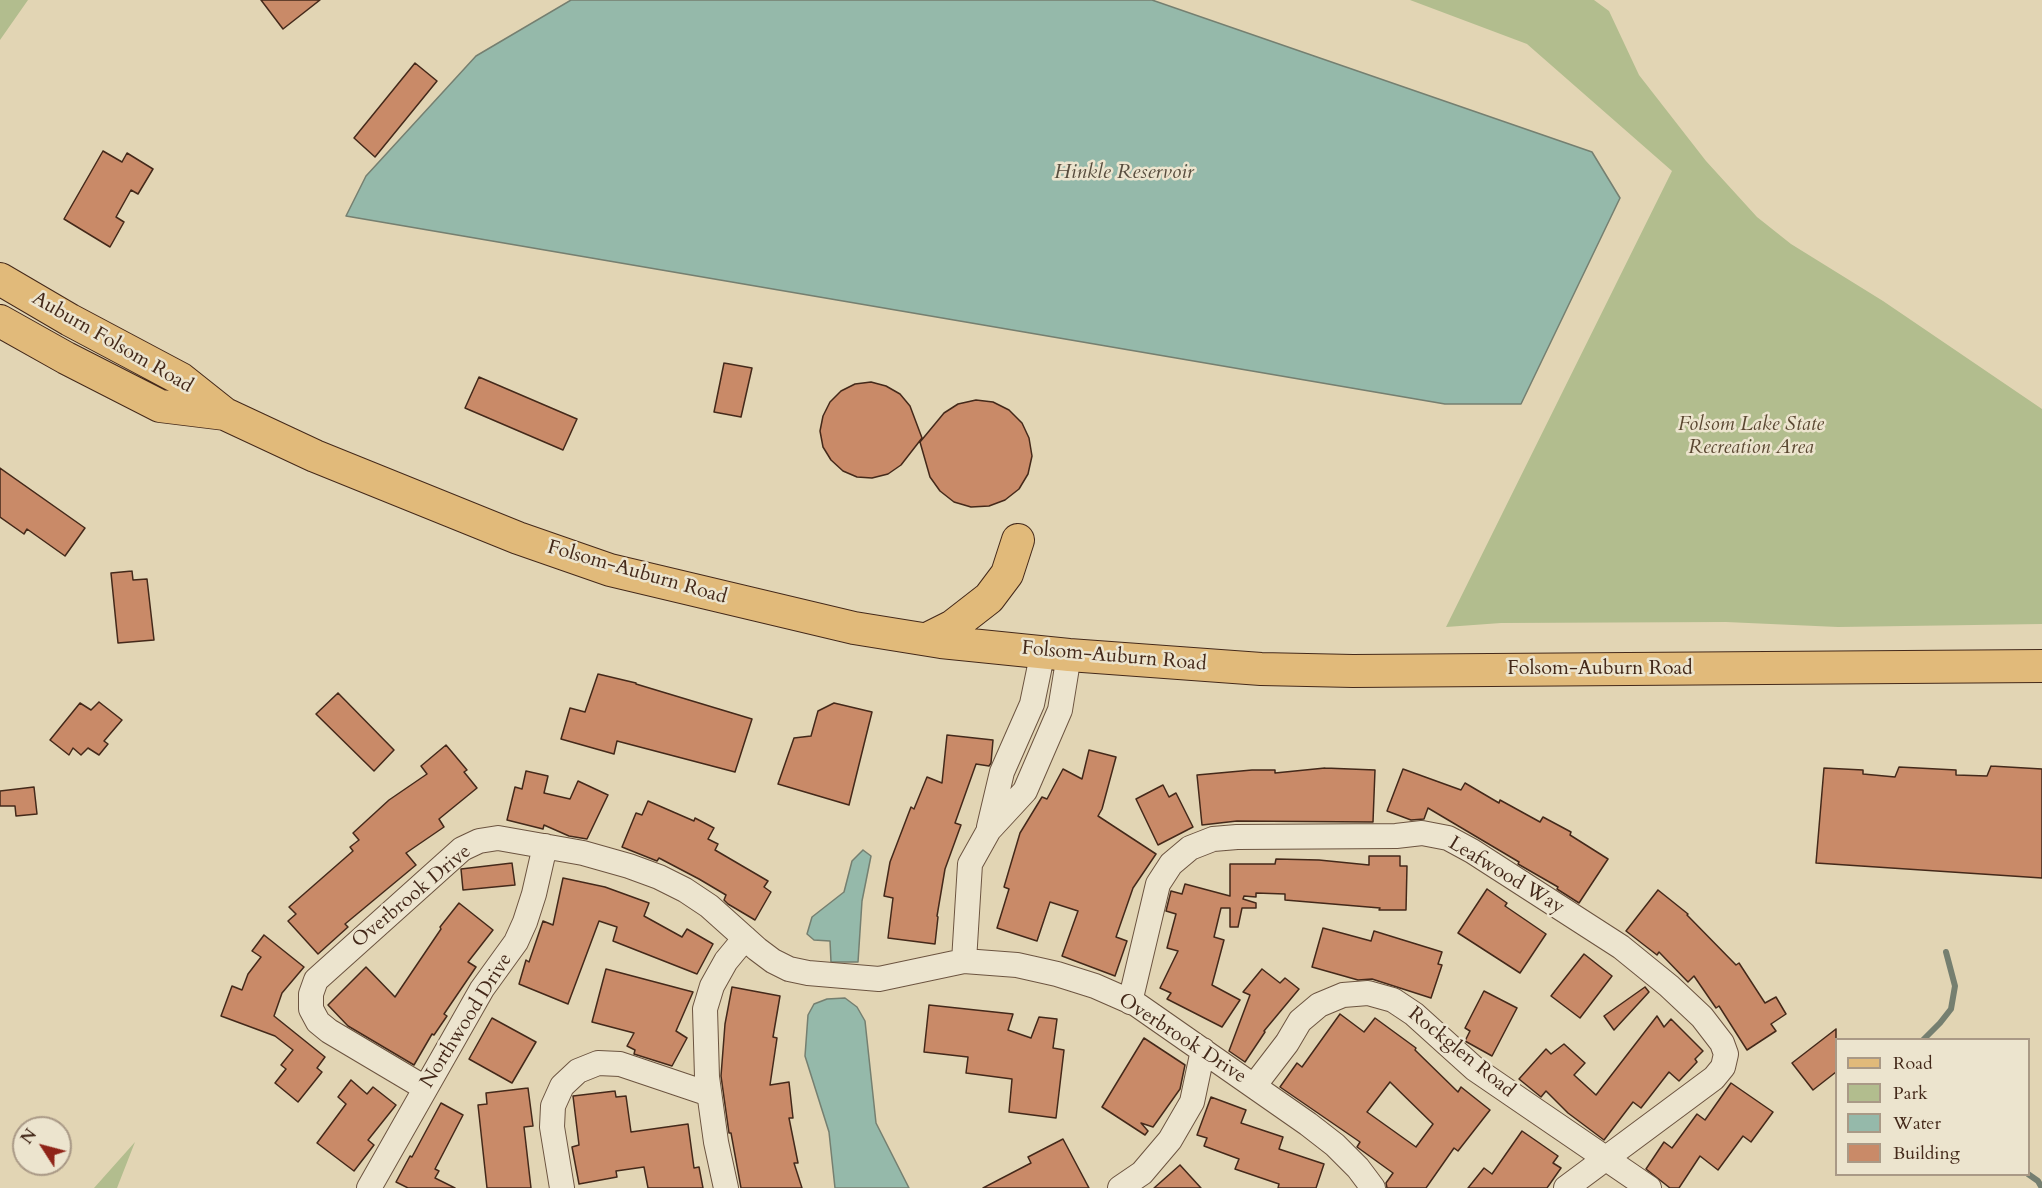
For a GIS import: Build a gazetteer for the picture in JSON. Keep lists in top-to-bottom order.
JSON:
{
  "streets": {
    "main road": ["Auburn Folsom Road", "Folsom-Auburn Road"],
    "street": [
      "Leafwood Way",
      "Overbrook Drive",
      "Northwood Drive",
      "Rockglen Road"
    ]
  },
  "crossings": [
    ["Auburn Folsom Road", "Folsom-Auburn Road"],
    ["Leafwood Way", "Overbrook Drive"],
    ["Leafwood Way", "Rockglen Road"],
    ["Overbrook Drive", "Northwood Drive"],
    ["Overbrook Drive", "Rockglen Road"]
  ],
  "water": ["Hinkle Reservoir"],
  "parks": ["Folsom Lake State Recreation Area"],
  "legend": [
    "Road",
    "Park",
    "Water",
    "Building"
  ],
  "north": "top left"
}
